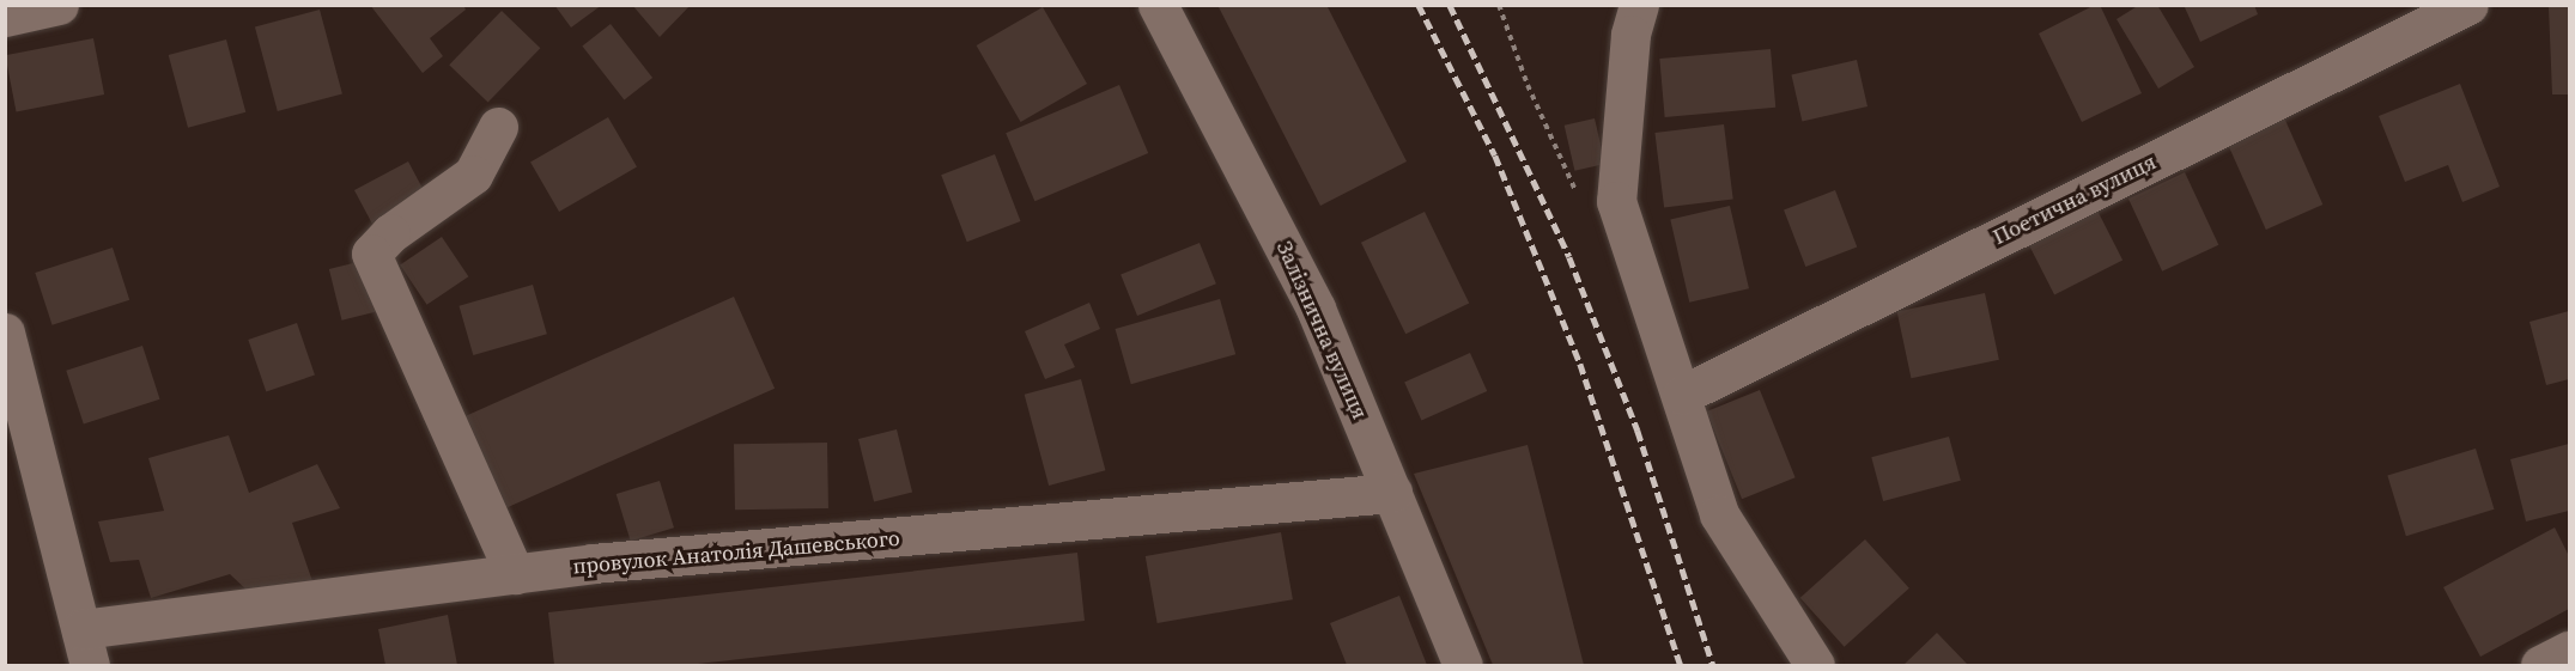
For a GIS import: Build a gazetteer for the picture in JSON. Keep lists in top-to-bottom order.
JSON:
{
  "streets": {
    "street": ["Поетична вулиця", "Залізнична вулиця", "провулок Анатолія Дашевського"]
  },
  "crossings": [
    ["Залізнична вулиця", "провулок Анатолія Дашевського"]
  ]
}
